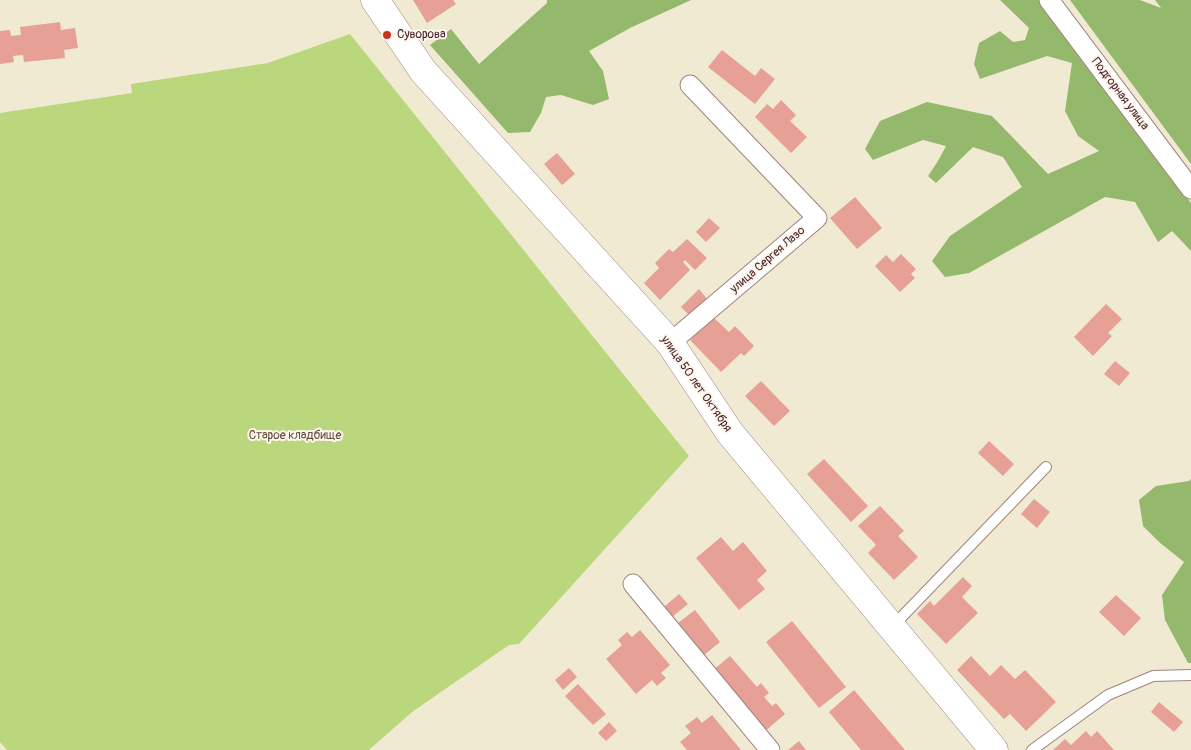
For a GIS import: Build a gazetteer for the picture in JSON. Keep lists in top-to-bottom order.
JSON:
{
  "streets": {
    "main road": ["улица 50 лет Октября"],
    "street": ["Подгорная улица", "улица Сергея Лазо"]
  },
  "crossings": [
    ["улица Сергея Лазо", "улица 50 лет Октября"]
  ],
  "parks": ["Старое кладбище"],
  "places": ["Суворова"]
}
